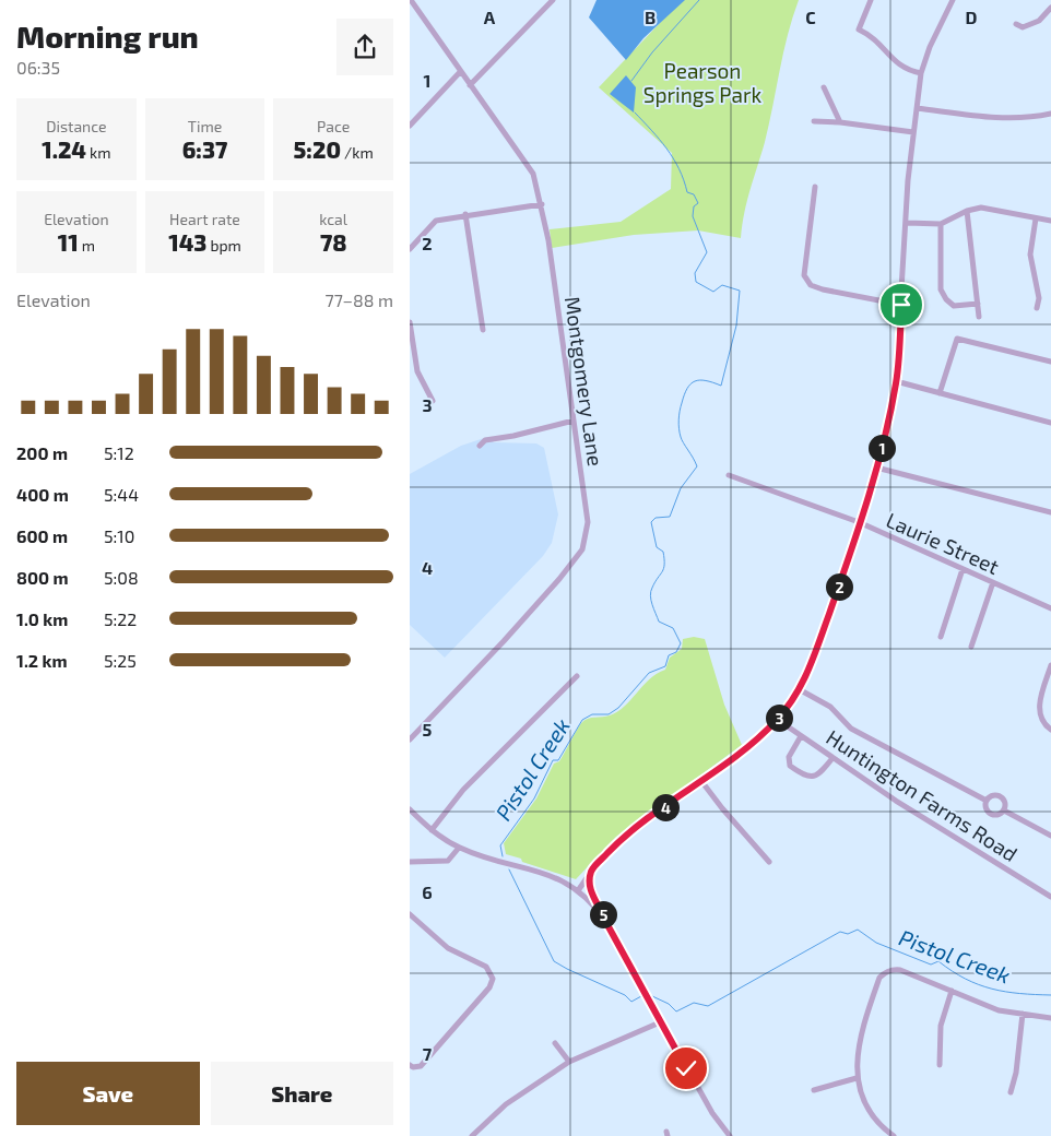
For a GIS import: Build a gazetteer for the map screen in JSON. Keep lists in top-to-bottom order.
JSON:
{
  "streets": {
    "street": ["Montgomery Lane", "Laurie Street", "Huntington Farms Road"]
  },
  "water": ["Pistol Creek"],
  "parks": ["Pearson Springs Park"],
  "page": {
    "heading": ["Morning run", "06:35"],
    "stats": [
      ["Distance", "1.24 km"],
      ["Time", "6:37"],
      ["Pace", "5:20 /km"],
      ["Elevation", "11 m"],
      ["Heart rate", "143 bpm"],
      ["kcal", "78"]
    ],
    "chart": ["Elevation", "77–88 m"],
    "list": [
      {
        "name": "200 m",
        "note": "5:12"
      },
      {
        "name": "400 m",
        "note": "5:44"
      },
      {
        "name": "600 m",
        "note": "5:10"
      },
      {
        "name": "800 m",
        "note": "5:08"
      },
      {
        "name": "1.0 km",
        "note": "5:22"
      },
      {
        "name": "1.2 km",
        "note": "5:25"
      }
    ],
    "pins": [
      "1",
      "2",
      "3",
      "4",
      "5"
    ],
    "buttons": ["Save", "Share"]
  },
  "grid": {
    "columns": [
      "A",
      "B",
      "C",
      "D"
    ],
    "rows": [
      "1",
      "2",
      "3",
      "4",
      "5",
      "6",
      "7"
    ]
  }
}
